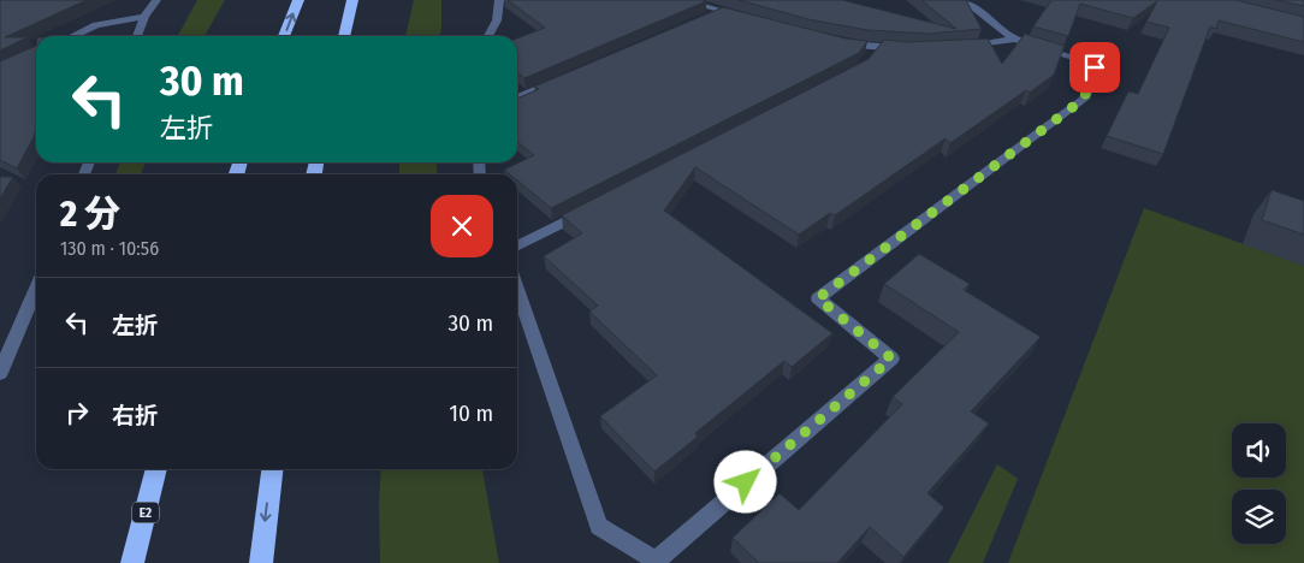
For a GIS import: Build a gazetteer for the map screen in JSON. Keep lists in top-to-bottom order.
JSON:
{
  "streets": {
    "highway": ["E2"]
  },
  "page": {
    "turn": ["30 m", "左折"],
    "heading": ["2 分", "130 m · 10:56"],
    "list": [
      {
        "name": "左折",
        "value": "30 m"
      },
      {
        "name": "右折",
        "value": "10 m"
      }
    ]
  }
}
